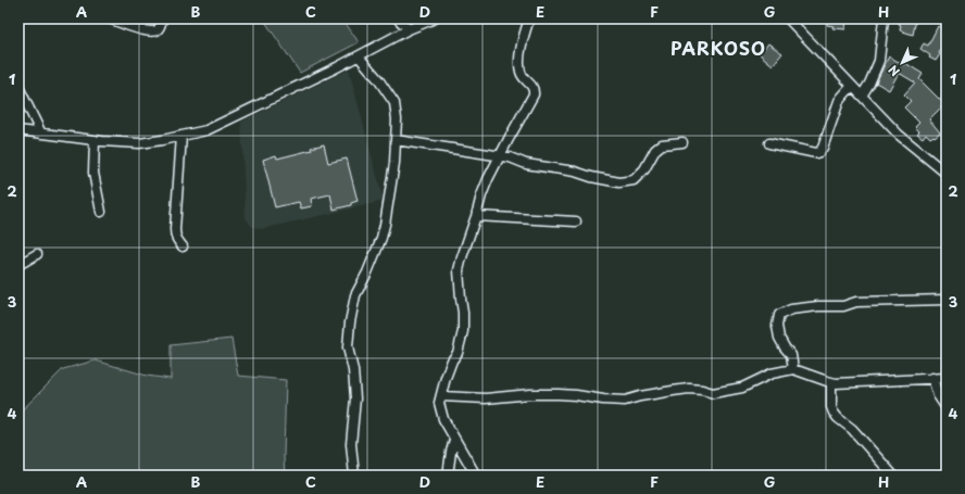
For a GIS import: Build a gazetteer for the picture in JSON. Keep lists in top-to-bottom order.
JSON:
{
  "districts": ["PARKOSO"],
  "north": "bottom left",
  "grid": {
    "columns": [
      "A",
      "B",
      "C",
      "D",
      "E",
      "F",
      "G",
      "H"
    ],
    "rows": [
      "1",
      "2",
      "3",
      "4"
    ]
  }
}
